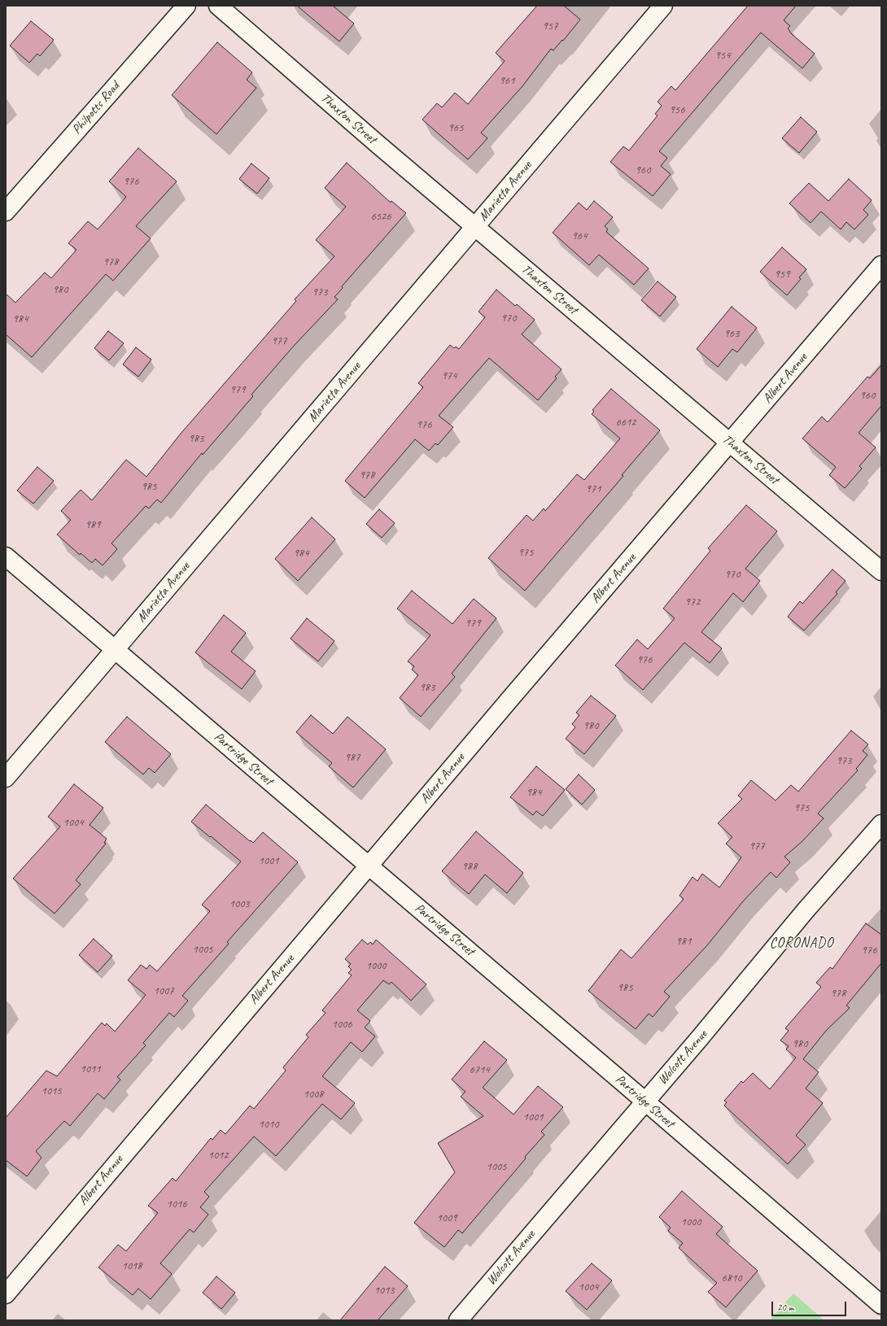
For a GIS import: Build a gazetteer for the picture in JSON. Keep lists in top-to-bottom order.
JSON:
{
  "streets": {
    "street": [
      "Philpotts Road",
      "Thaxton Street",
      "Marietta Avenue",
      "Albert Avenue",
      "Partridge Street",
      "Wolcott Avenue"
    ]
  },
  "crossings": [
    ["Thaxton Street", "Marietta Avenue"],
    ["Thaxton Street", "Albert Avenue"],
    ["Marietta Avenue", "Partridge Street"],
    ["Albert Avenue", "Partridge Street"],
    ["Partridge Street", "Wolcott Avenue"]
  ],
  "districts": ["CORONADO"],
  "house_numbers": [
    "957",
    "954",
    "961",
    "956",
    "965",
    "960",
    "976",
    "6526",
    "964",
    "978",
    "959",
    "980",
    "973",
    "970",
    "984",
    "963",
    "977",
    "974",
    "979",
    "960",
    "6612",
    "976",
    "983",
    "978",
    "985",
    "971",
    "989",
    "975",
    "984",
    "970",
    "972",
    "979",
    "976",
    "983",
    "980",
    "987",
    "973",
    "984",
    "975",
    "1004",
    "977",
    "1001",
    "988",
    "1003",
    "981",
    "1005",
    "976",
    "1000",
    "985",
    "1007",
    "978",
    "1006",
    "980",
    "1011",
    "6714",
    "1015",
    "1008",
    "1001",
    "1010",
    "1012",
    "1005",
    "1016",
    "1009",
    "1000",
    "1018",
    "6810",
    "1004",
    "1013"
  ],
  "scale_bar": "20 m"
}
